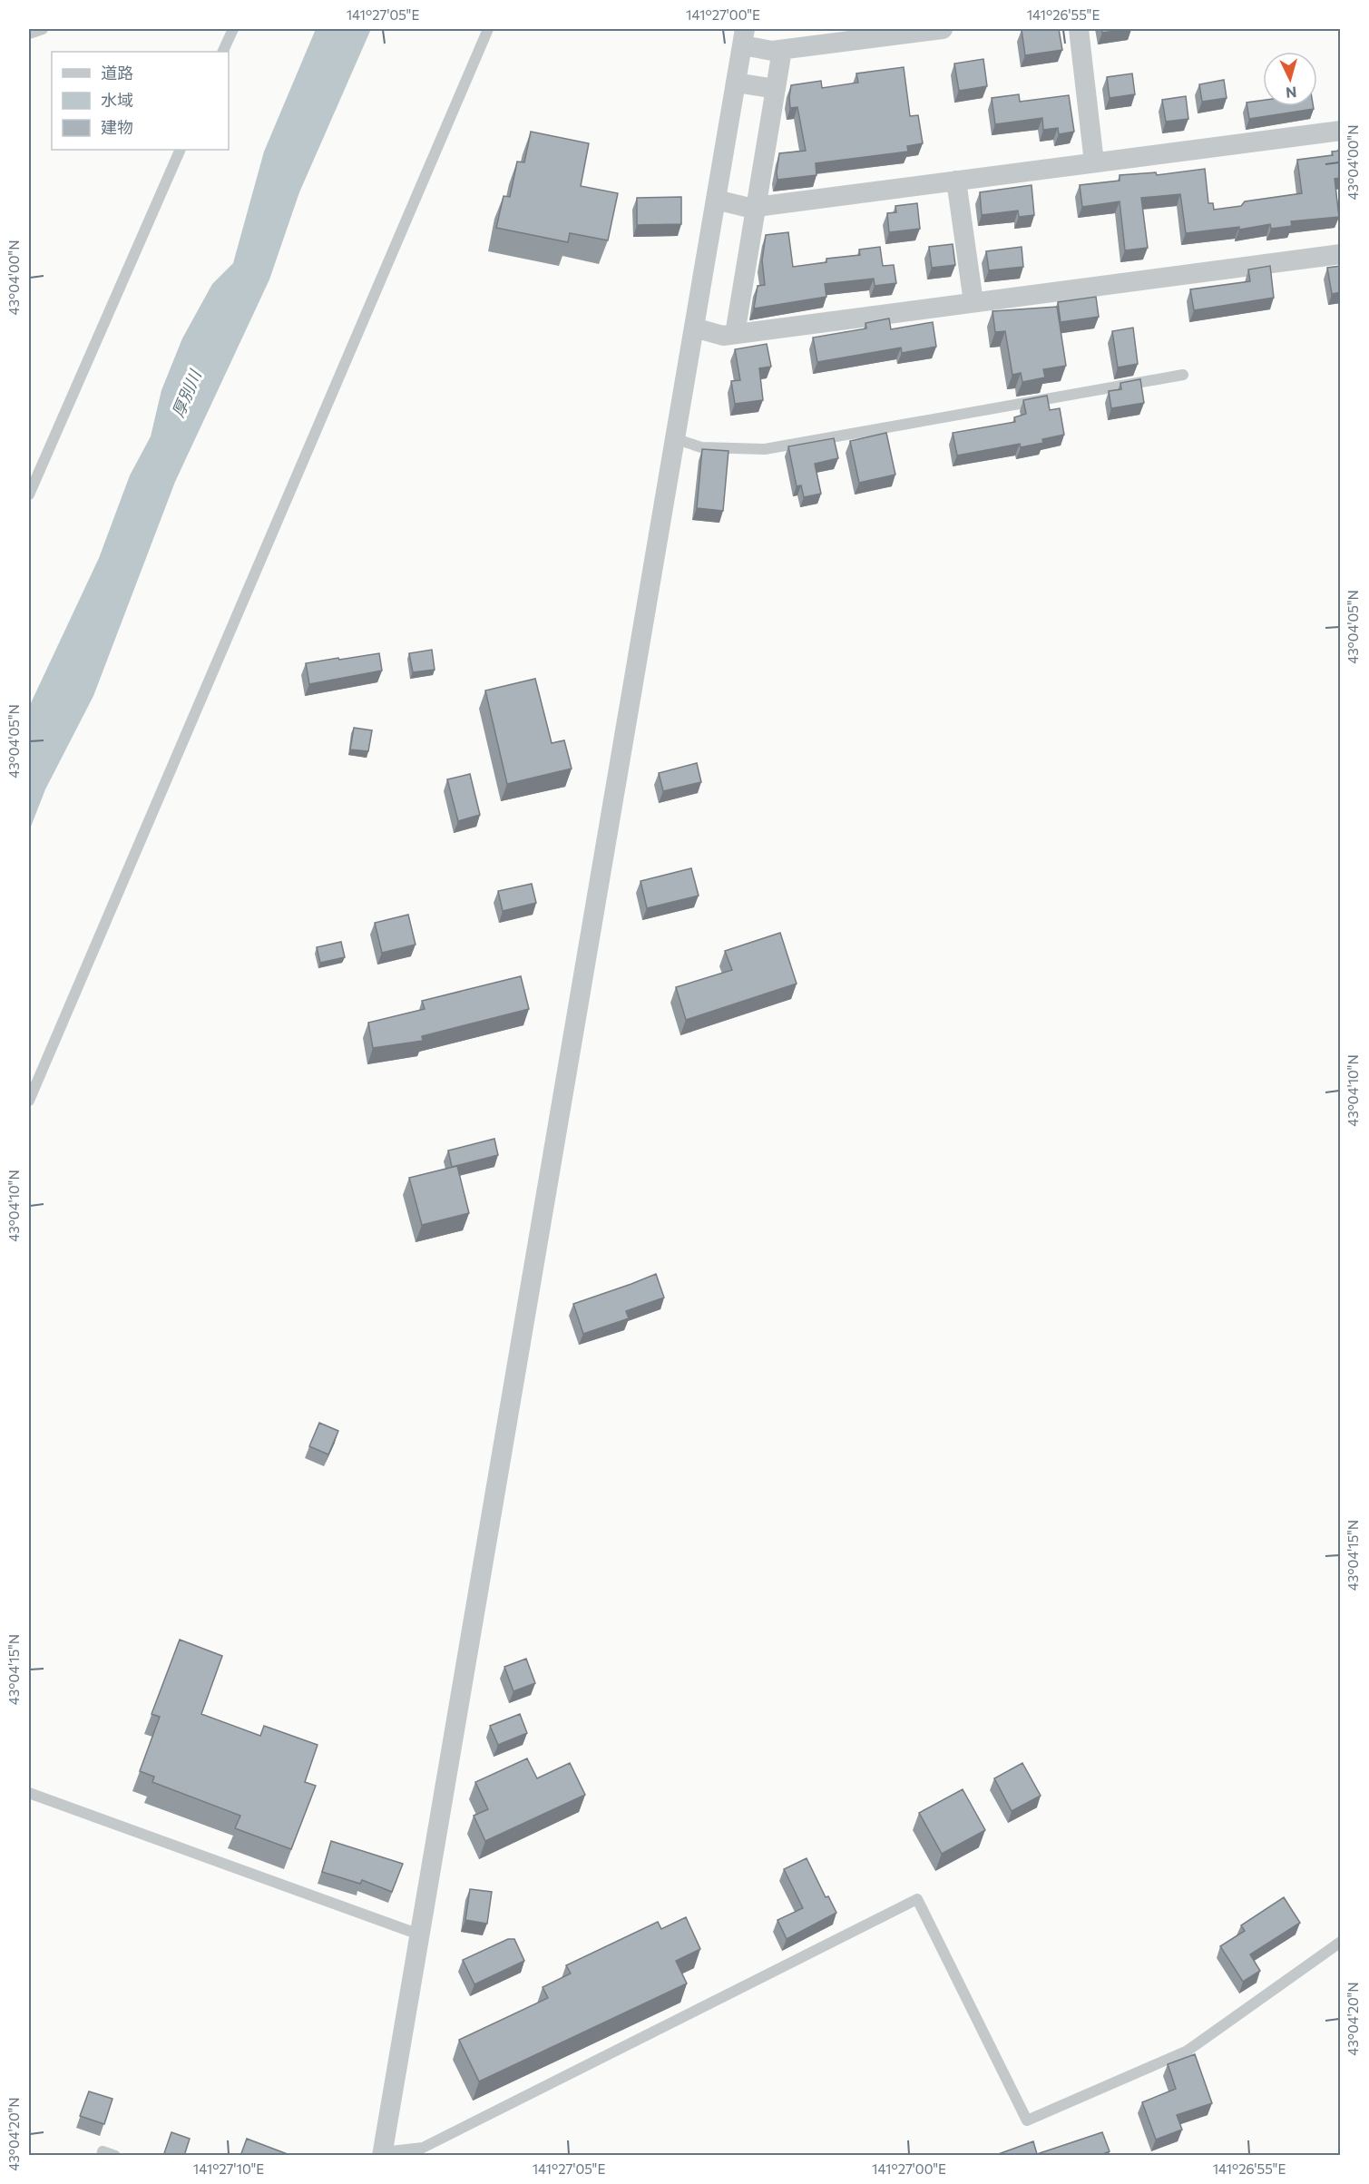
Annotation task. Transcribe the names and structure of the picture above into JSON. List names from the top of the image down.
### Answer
{
  "water": ["厚別川"],
  "legend": ["道路", "水域", "建物"],
  "north": "bottom",
  "coordinates": [
    "141°27'05\"E",
    "141°27'00\"E",
    "141°26'55\"E",
    "43°04'00\"N",
    "43°04'05\"N",
    "43°04'10\"N",
    "43°04'15\"N",
    "43°04'20\"N",
    "141°27'10\"E"
  ]
}
